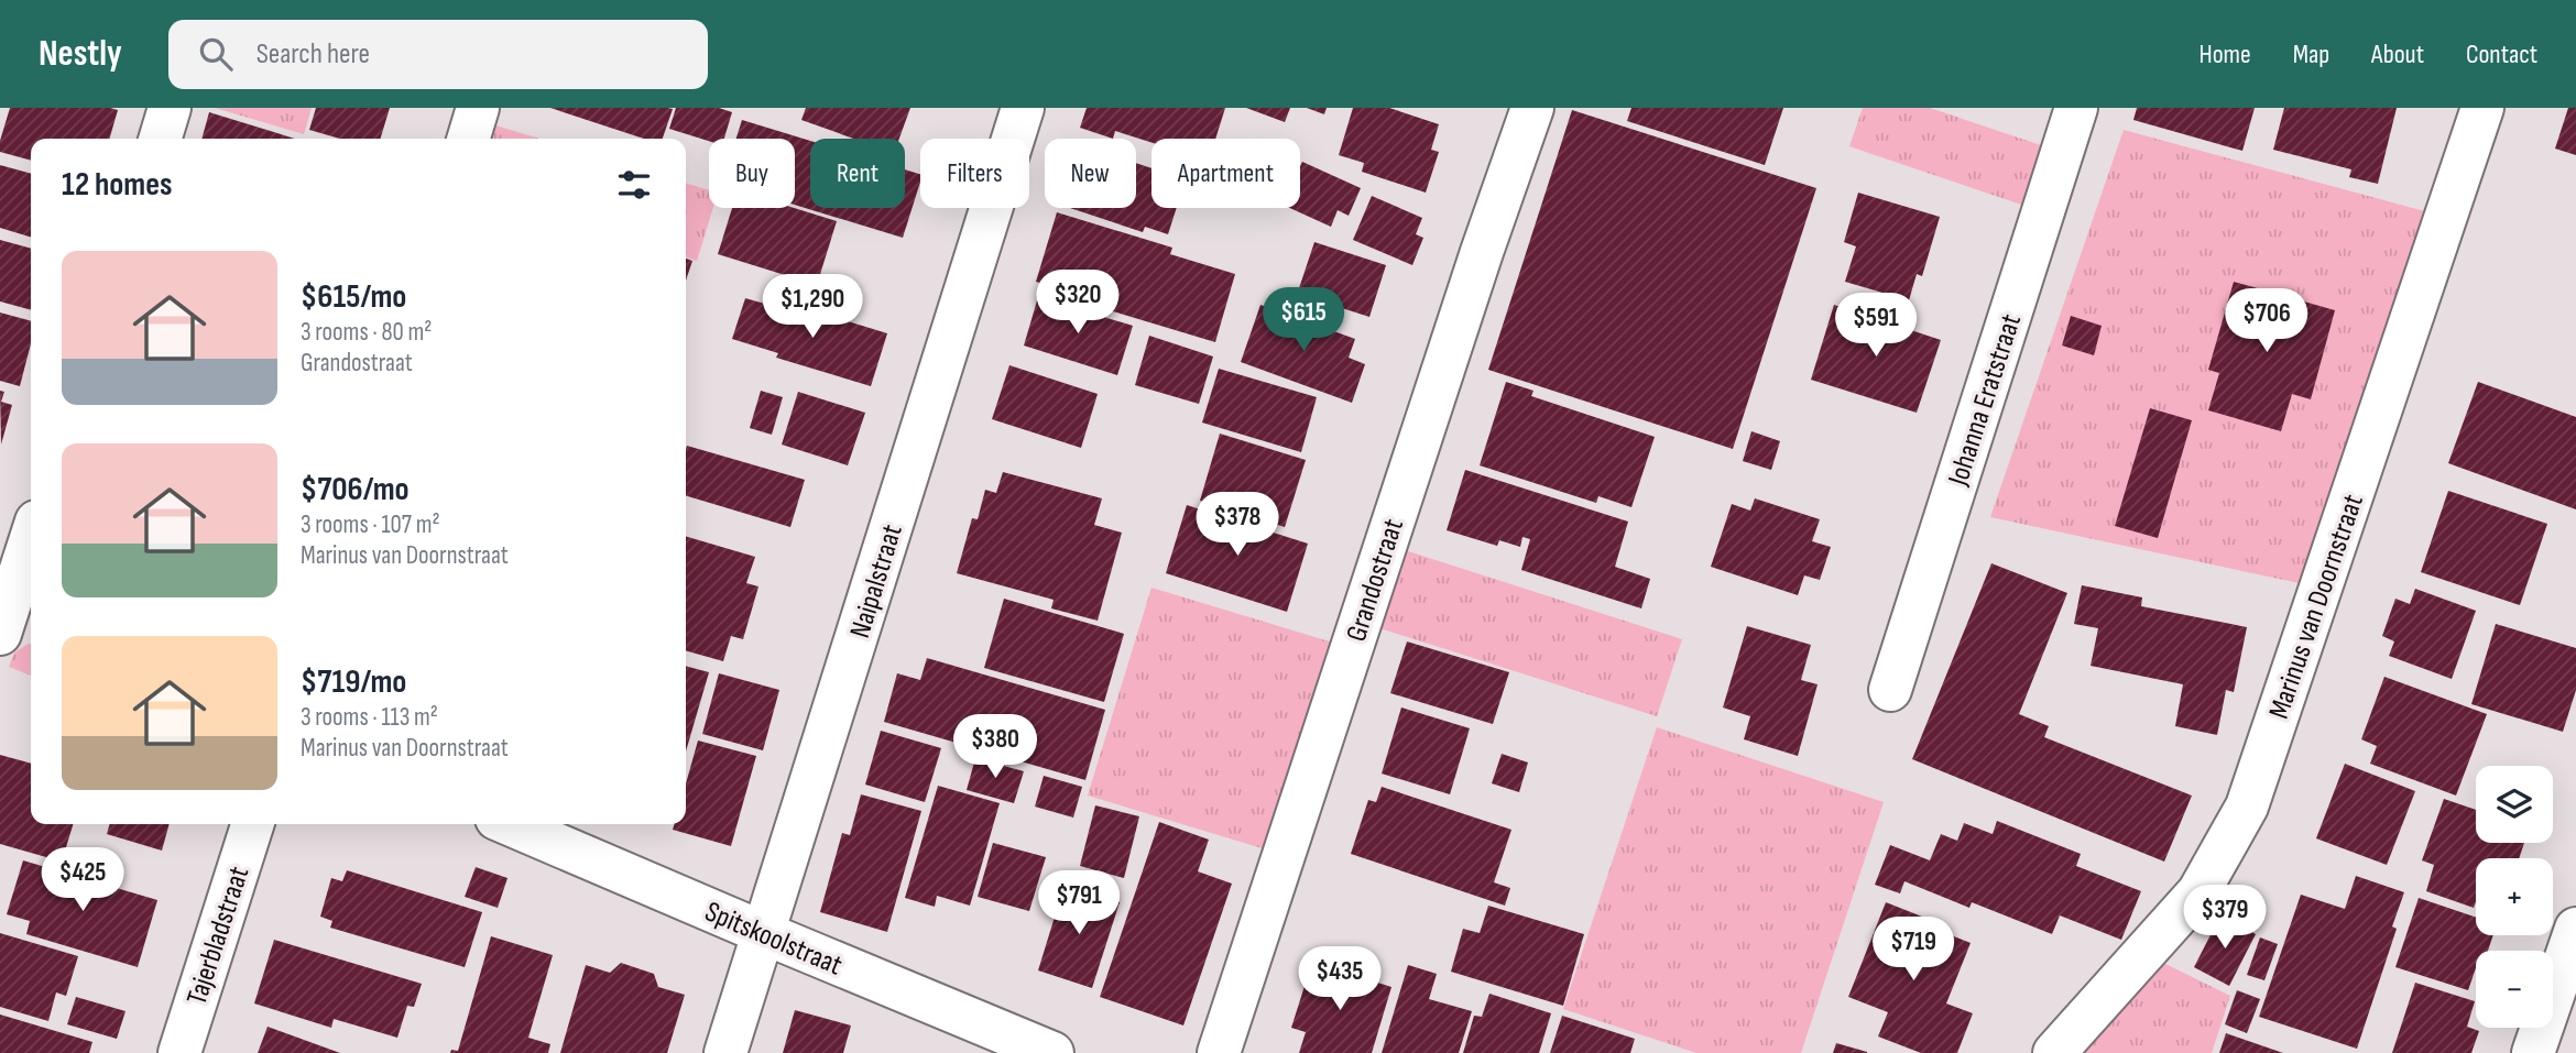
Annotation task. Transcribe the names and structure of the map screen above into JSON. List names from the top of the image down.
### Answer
{
  "streets": {
    "street": [
      "Johanna Eratstraat",
      "Grandostraat",
      "Naipalstraat",
      "Marinus van Doornstraat",
      "Tajerbladstraat",
      "Spitskoolstraat"
    ]
  },
  "crossings": [
    ["Naipalstraat", "Spitskoolstraat"]
  ],
  "page": {
    "header": "Nestly",
    "search": "Search here",
    "nav": [
      "Home",
      "Map",
      "About",
      "Contact"
    ],
    "chip": [
      "Buy",
      "Rent",
      "Filters",
      "New",
      "Apartment"
    ],
    "heading": "12 homes",
    "list": [
      {
        "name": "$615/mo",
        "note": "3 rooms · 80 m² · Grandostraat"
      },
      {
        "name": "$706/mo",
        "note": "3 rooms · 107 m² · Marinus van Doornstraat"
      },
      {
        "name": "$719/mo",
        "note": "3 rooms · 113 m² · Marinus van Doornstraat"
      }
    ],
    "price": [
      "$320",
      "$1,290",
      "$615",
      "$706",
      "$591",
      "$378",
      "$380",
      "$425",
      "$791",
      "$379",
      "$719",
      "$435"
    ],
    "map_buttons": ["+", "−"]
  }
}
